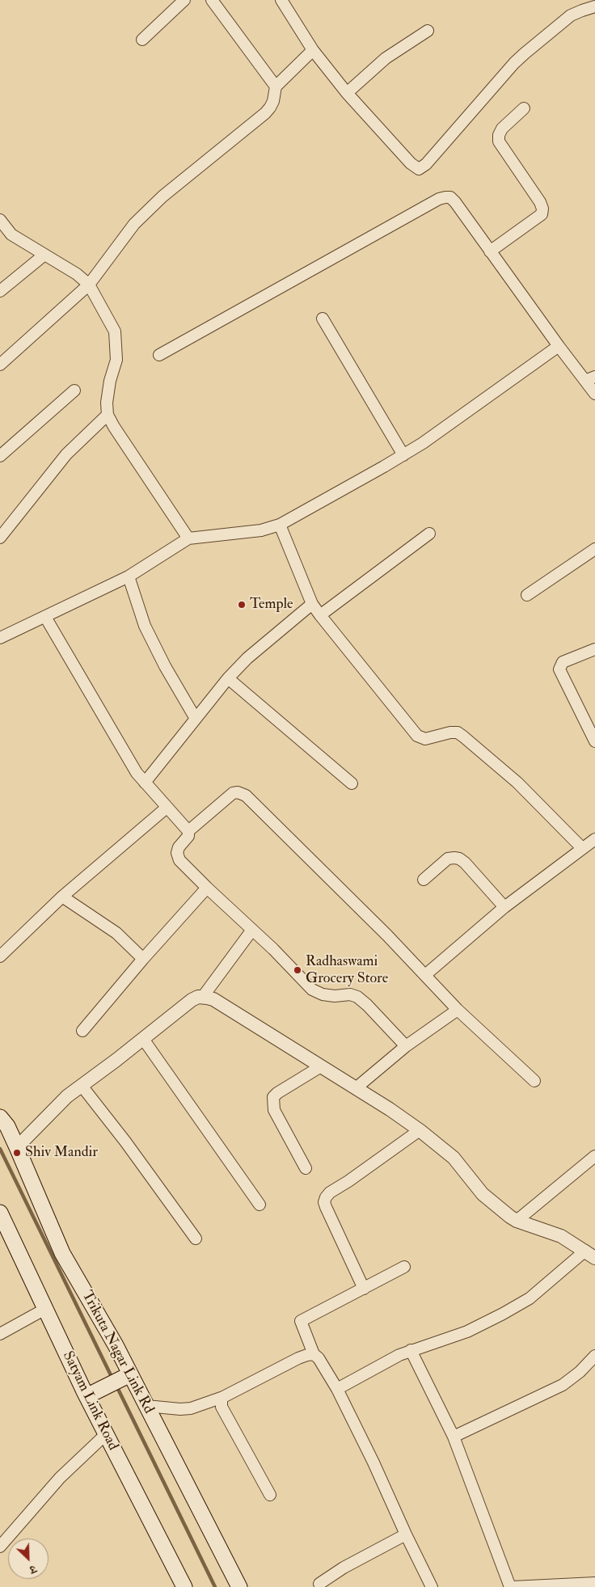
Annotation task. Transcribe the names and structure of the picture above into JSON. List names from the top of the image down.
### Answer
{
  "streets": {
    "main road": ["Trikuta Nagar Link Rd", "Satyam Link Road"]
  },
  "places": ["Temple", "Radhaswami Grocery Store", "Shiv Mandir"],
  "north": "bottom right"
}
